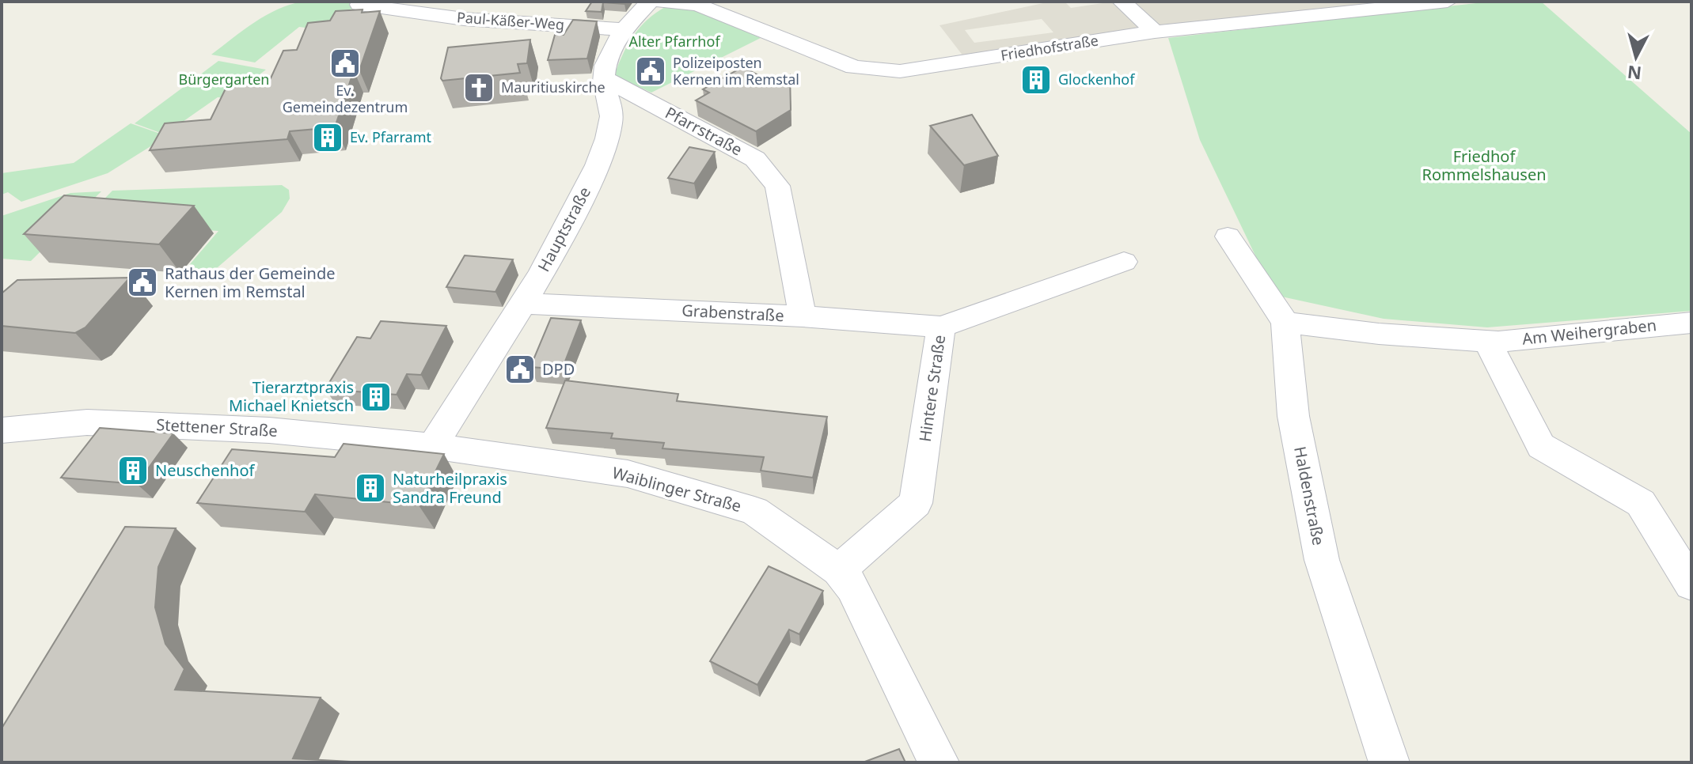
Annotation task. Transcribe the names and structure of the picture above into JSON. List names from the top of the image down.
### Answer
{
  "streets": {
    "street": [
      "Paul-Käßer-Weg",
      "Friedhofstraße",
      "Pfarrstraße",
      "Hauptstraße",
      "Grabenstraße",
      "Am Weihergraben",
      "Hintere Straße",
      "Stettener Straße",
      "Waiblinger Straße",
      "Haldenstraße"
    ]
  },
  "crossings": [
    ["Paul-Käßer-Weg", "Hauptstraße"],
    ["Pfarrstraße", "Hauptstraße"],
    ["Pfarrstraße", "Grabenstraße"],
    ["Hauptstraße", "Grabenstraße"],
    ["Hauptstraße", "Stettener Straße"],
    ["Hauptstraße", "Waiblinger Straße"],
    ["Grabenstraße", "Hintere Straße"],
    ["Am Weihergraben", "Haldenstraße"],
    ["Hintere Straße", "Waiblinger Straße"],
    ["Stettener Straße", "Waiblinger Straße"]
  ],
  "parks": ["Alter Pfarrhof", "Bürgergarten", "Friedhof Rommelshausen"],
  "places": {
    "public building": [
      "Ev. Gemeindezentrum",
      "Polizeiposten Kernen im Remstal",
      "Rathaus der Gemeinde Kernen im Remstal",
      "DPD"
    ],
    "building": [
      "Glockenhof",
      "Ev. Pfarramt",
      "Tierarztpraxis Michael Knietsch",
      "Neuschenhof",
      "Naturheilpraxis Sandra Freund"
    ],
    "church": ["Mauritiuskirche"]
  },
  "north": "bottom"
}
